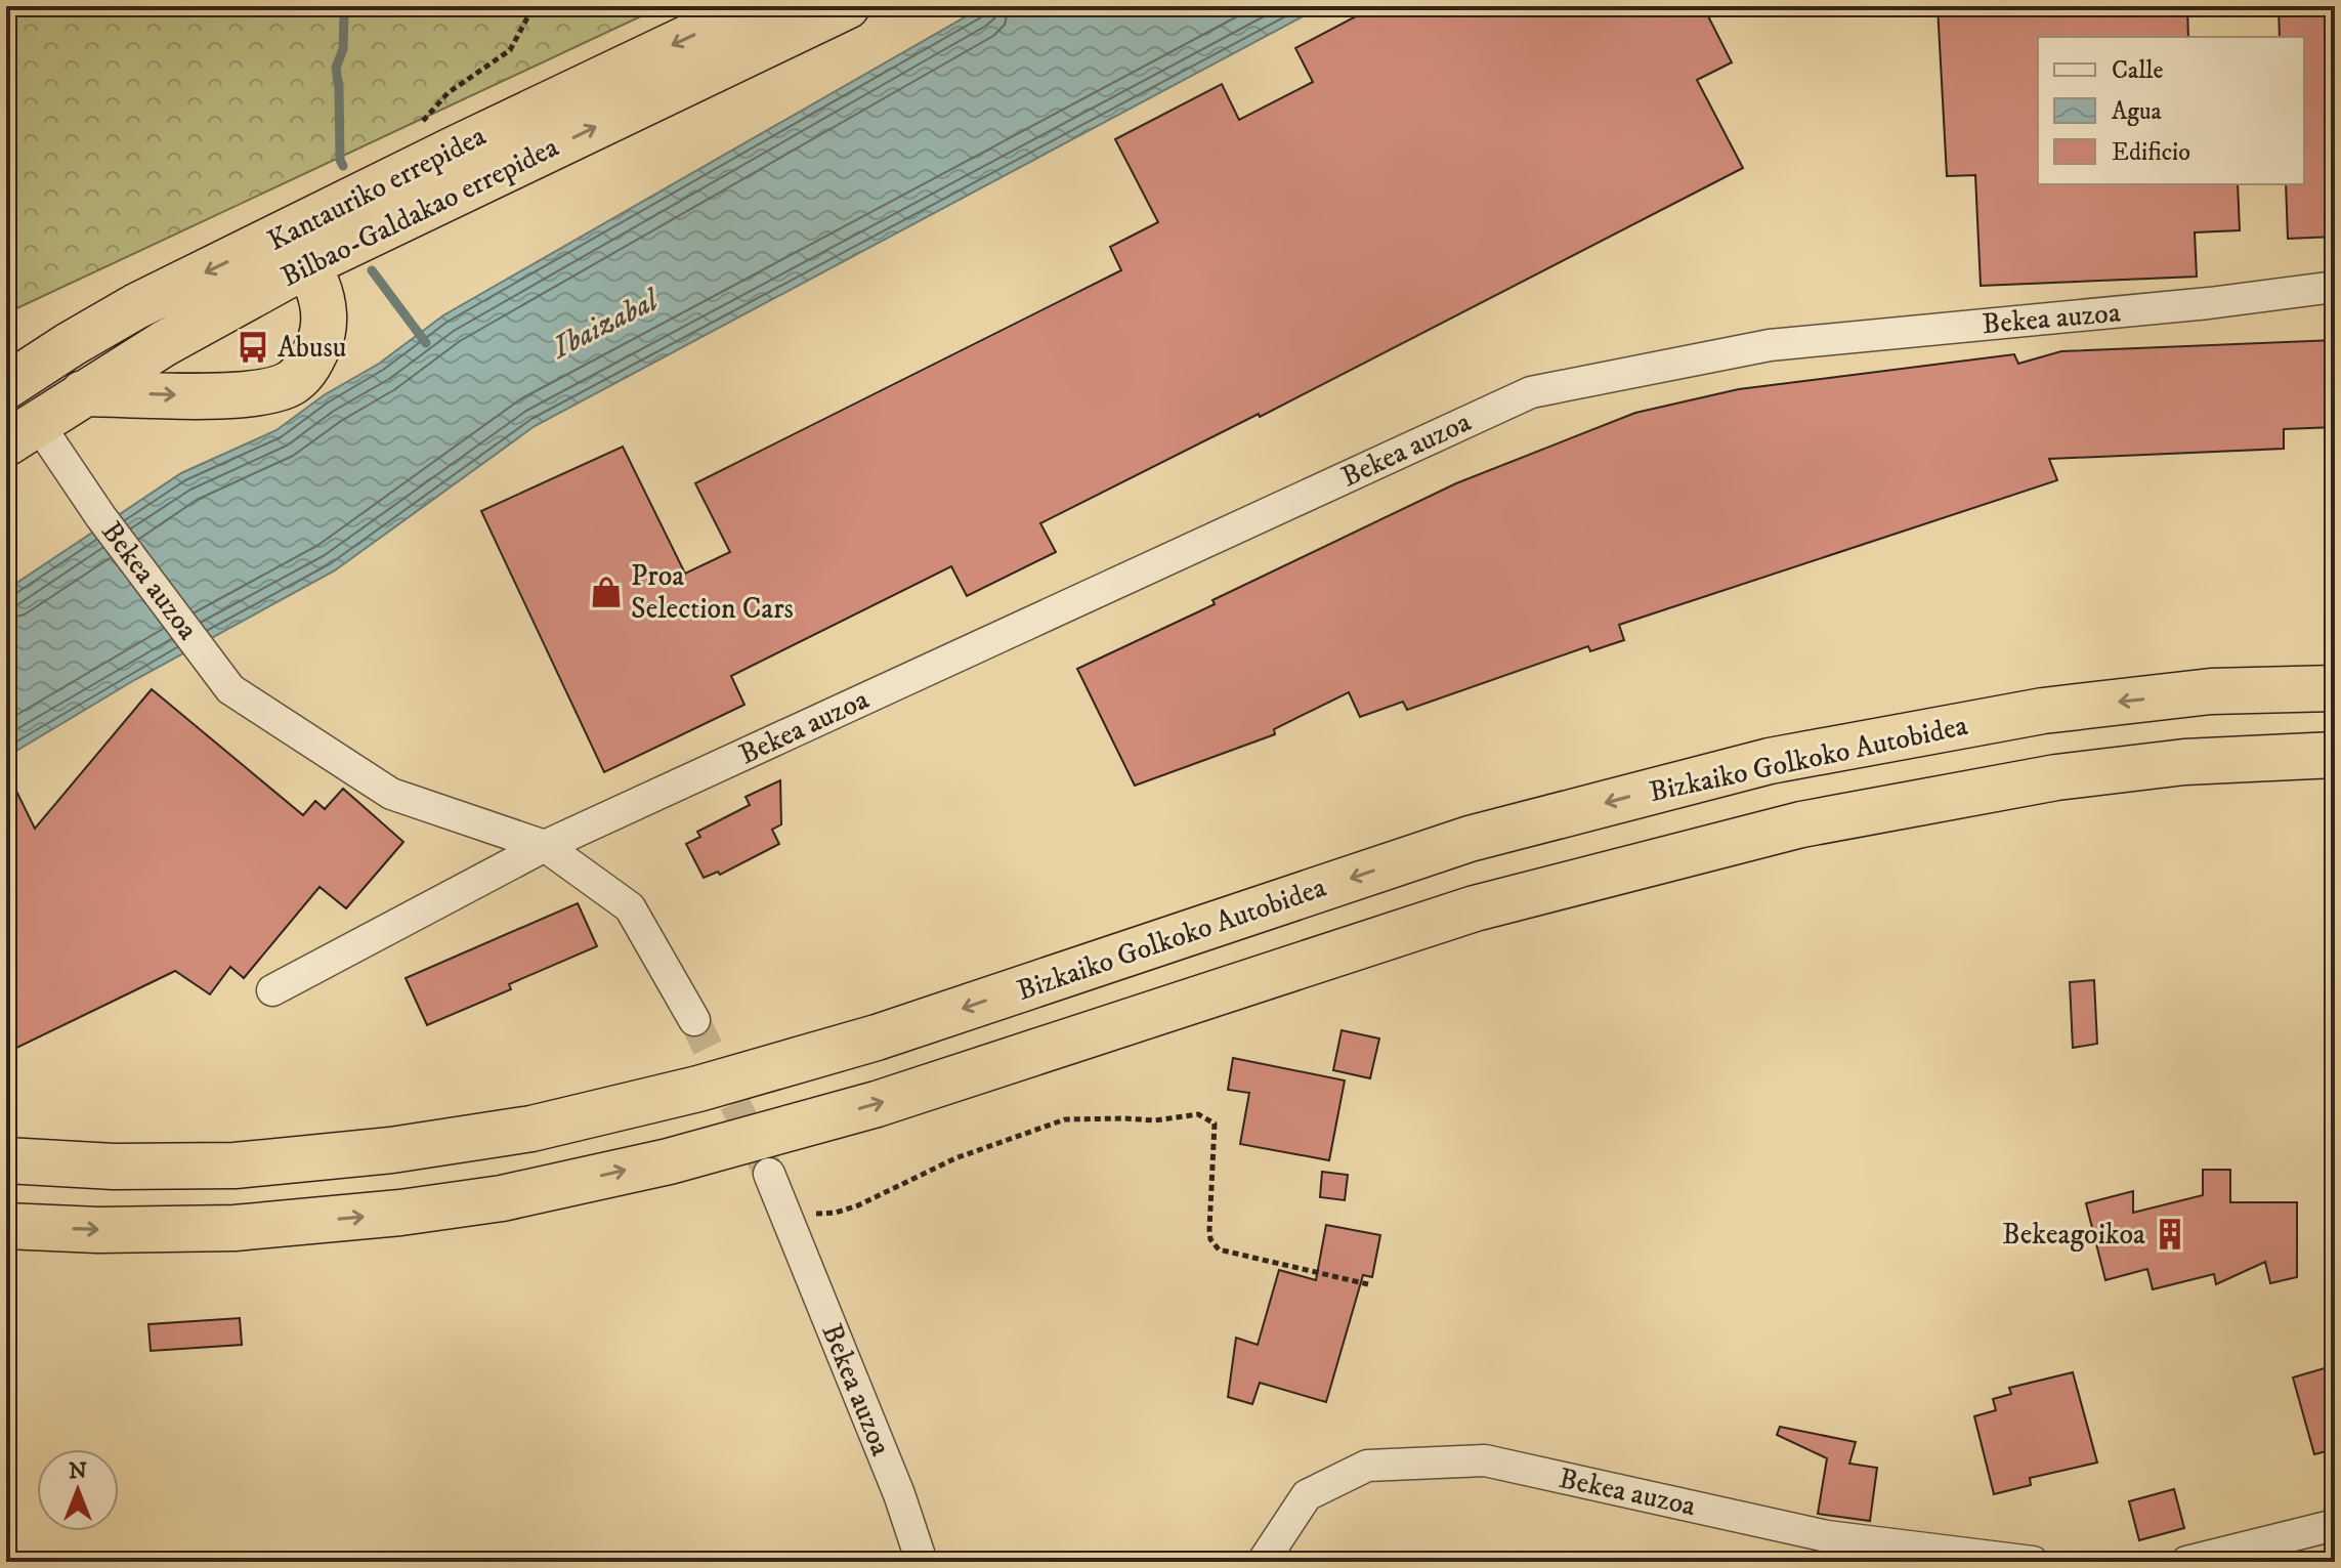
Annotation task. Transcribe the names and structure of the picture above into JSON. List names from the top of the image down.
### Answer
{
  "streets": {
    "highway": ["Kantauriko errepidea", "Bilbao-Galdakao errepidea", "Bizkaiko Golkoko Autobidea"],
    "street": ["Bekea auzoa"]
  },
  "crossings": [
    ["Kantauriko errepidea", "Bilbao-Galdakao errepidea"],
    ["Bilbao-Galdakao errepidea", "Bekea auzoa"]
  ],
  "one_way": ["Kantauriko errepidea", "Bilbao-Galdakao errepidea"],
  "water": ["Ibaizabal"],
  "places": {
    "bus stop": ["Abusu"],
    "shop": ["Proa Selection Cars"],
    "building": ["Bekeagoikoa"]
  },
  "legend": ["Calle", "Agua", "Edificio"],
  "north": "top"
}
